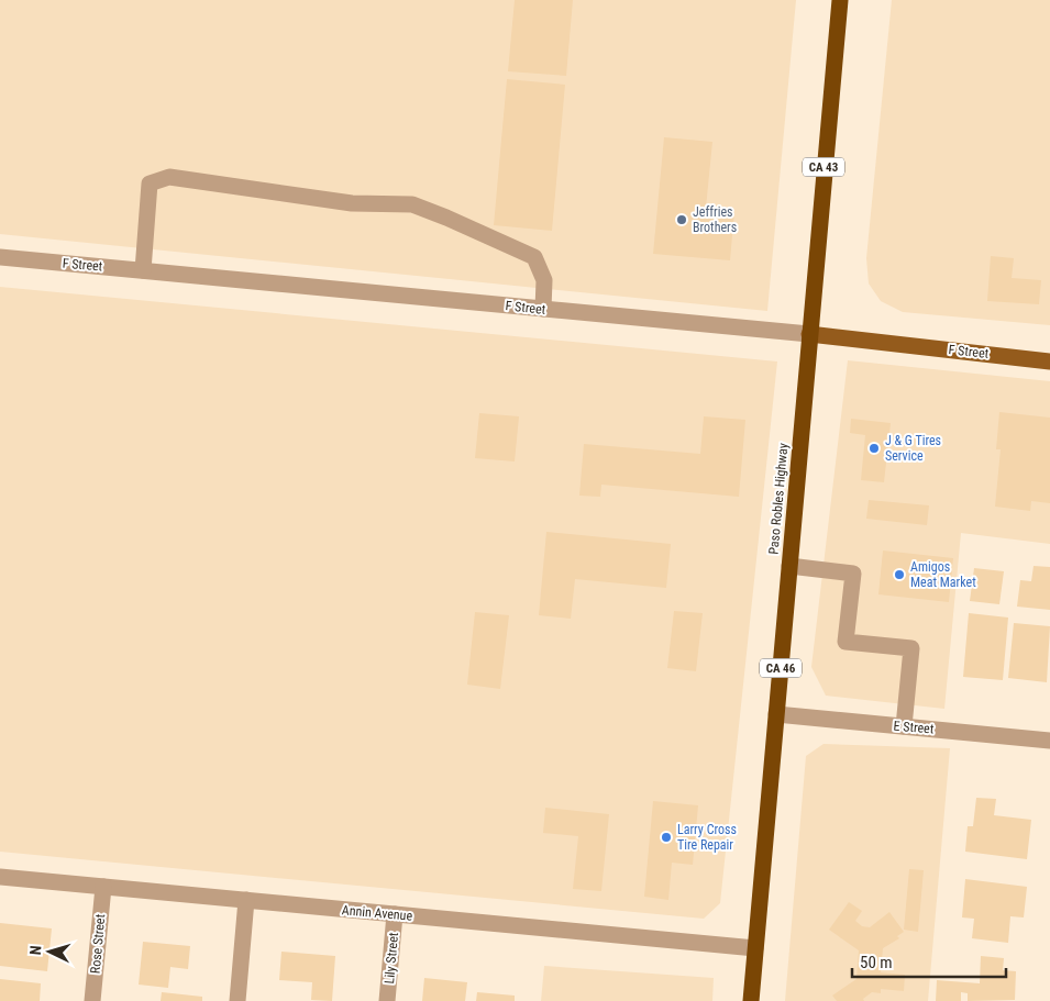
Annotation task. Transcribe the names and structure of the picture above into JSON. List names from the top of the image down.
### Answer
{
  "streets": {
    "highway": ["CA 43", "Paso Robles Highway", "CA 46"],
    "main road": ["F Street"],
    "street": [
      "E Street",
      "Annin Avenue",
      "Rose Street",
      "Lily Street"
    ]
  },
  "crossings": [
    ["F Street", "Paso Robles Highway"],
    ["Paso Robles Highway", "E Street"],
    ["Paso Robles Highway", "Annin Avenue"],
    ["Annin Avenue", "Rose Street"],
    ["Annin Avenue", "Lily Street"]
  ],
  "places": [
    "Jeffries Brothers",
    "J & G Tires Service",
    "Amigos Meat Market",
    "Larry Cross Tire Repair"
  ],
  "scale_bar": "50 m",
  "north": "left"
}
